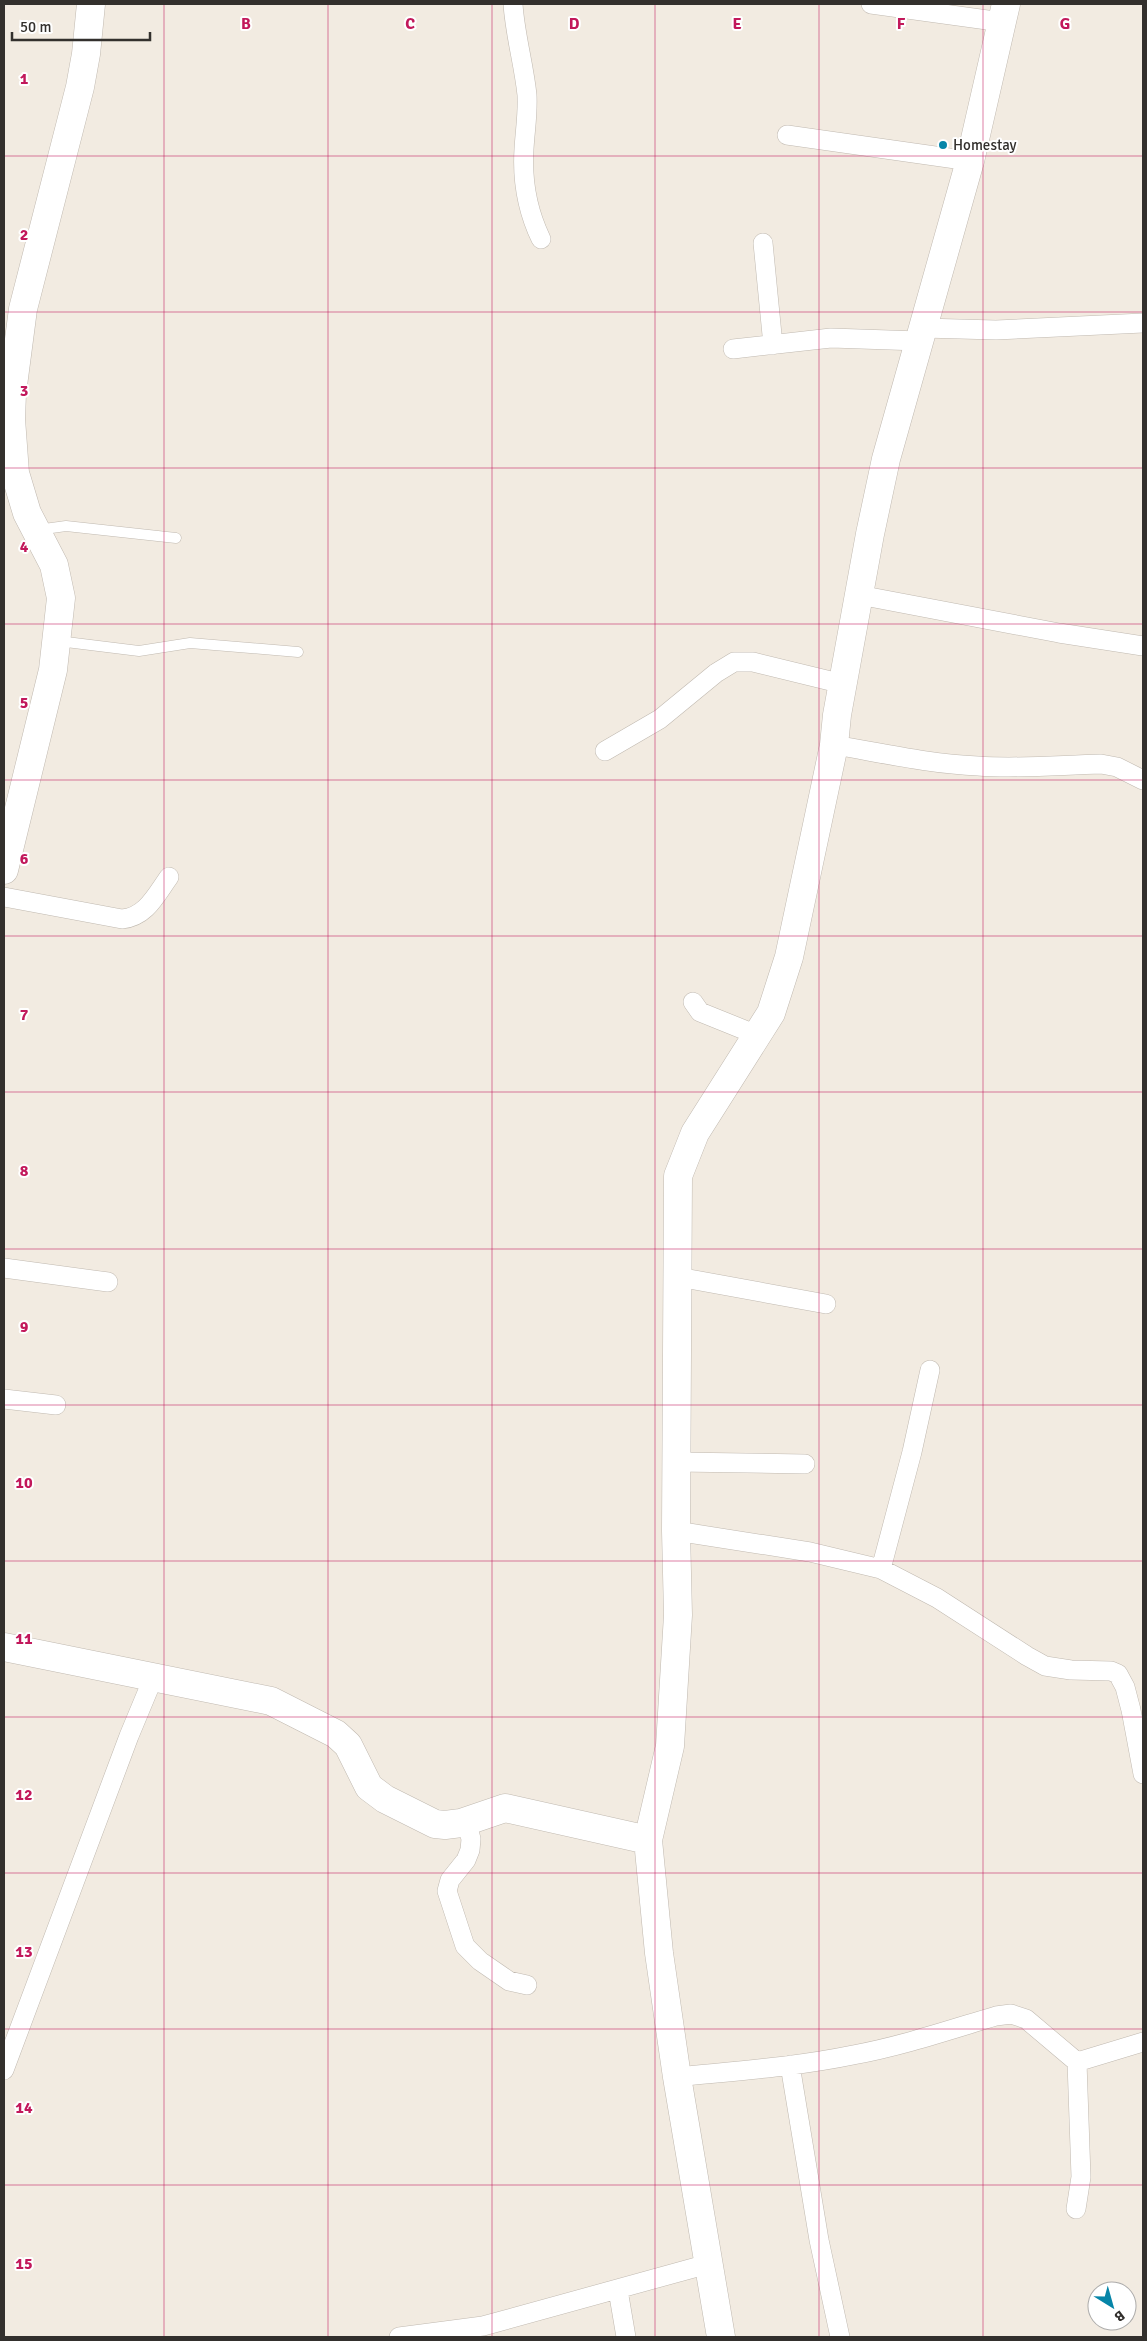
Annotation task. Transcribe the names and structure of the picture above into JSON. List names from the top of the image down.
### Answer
{
  "places": ["Homestay"],
  "scale_bar": "50 m",
  "north": "bottom right",
  "grid": {
    "columns": [
      "B",
      "C",
      "D",
      "E",
      "F",
      "G"
    ],
    "rows": [
      "1",
      "2",
      "3",
      "4",
      "5",
      "6",
      "7",
      "8",
      "9",
      "10",
      "11",
      "12",
      "13",
      "14",
      "15"
    ]
  }
}
